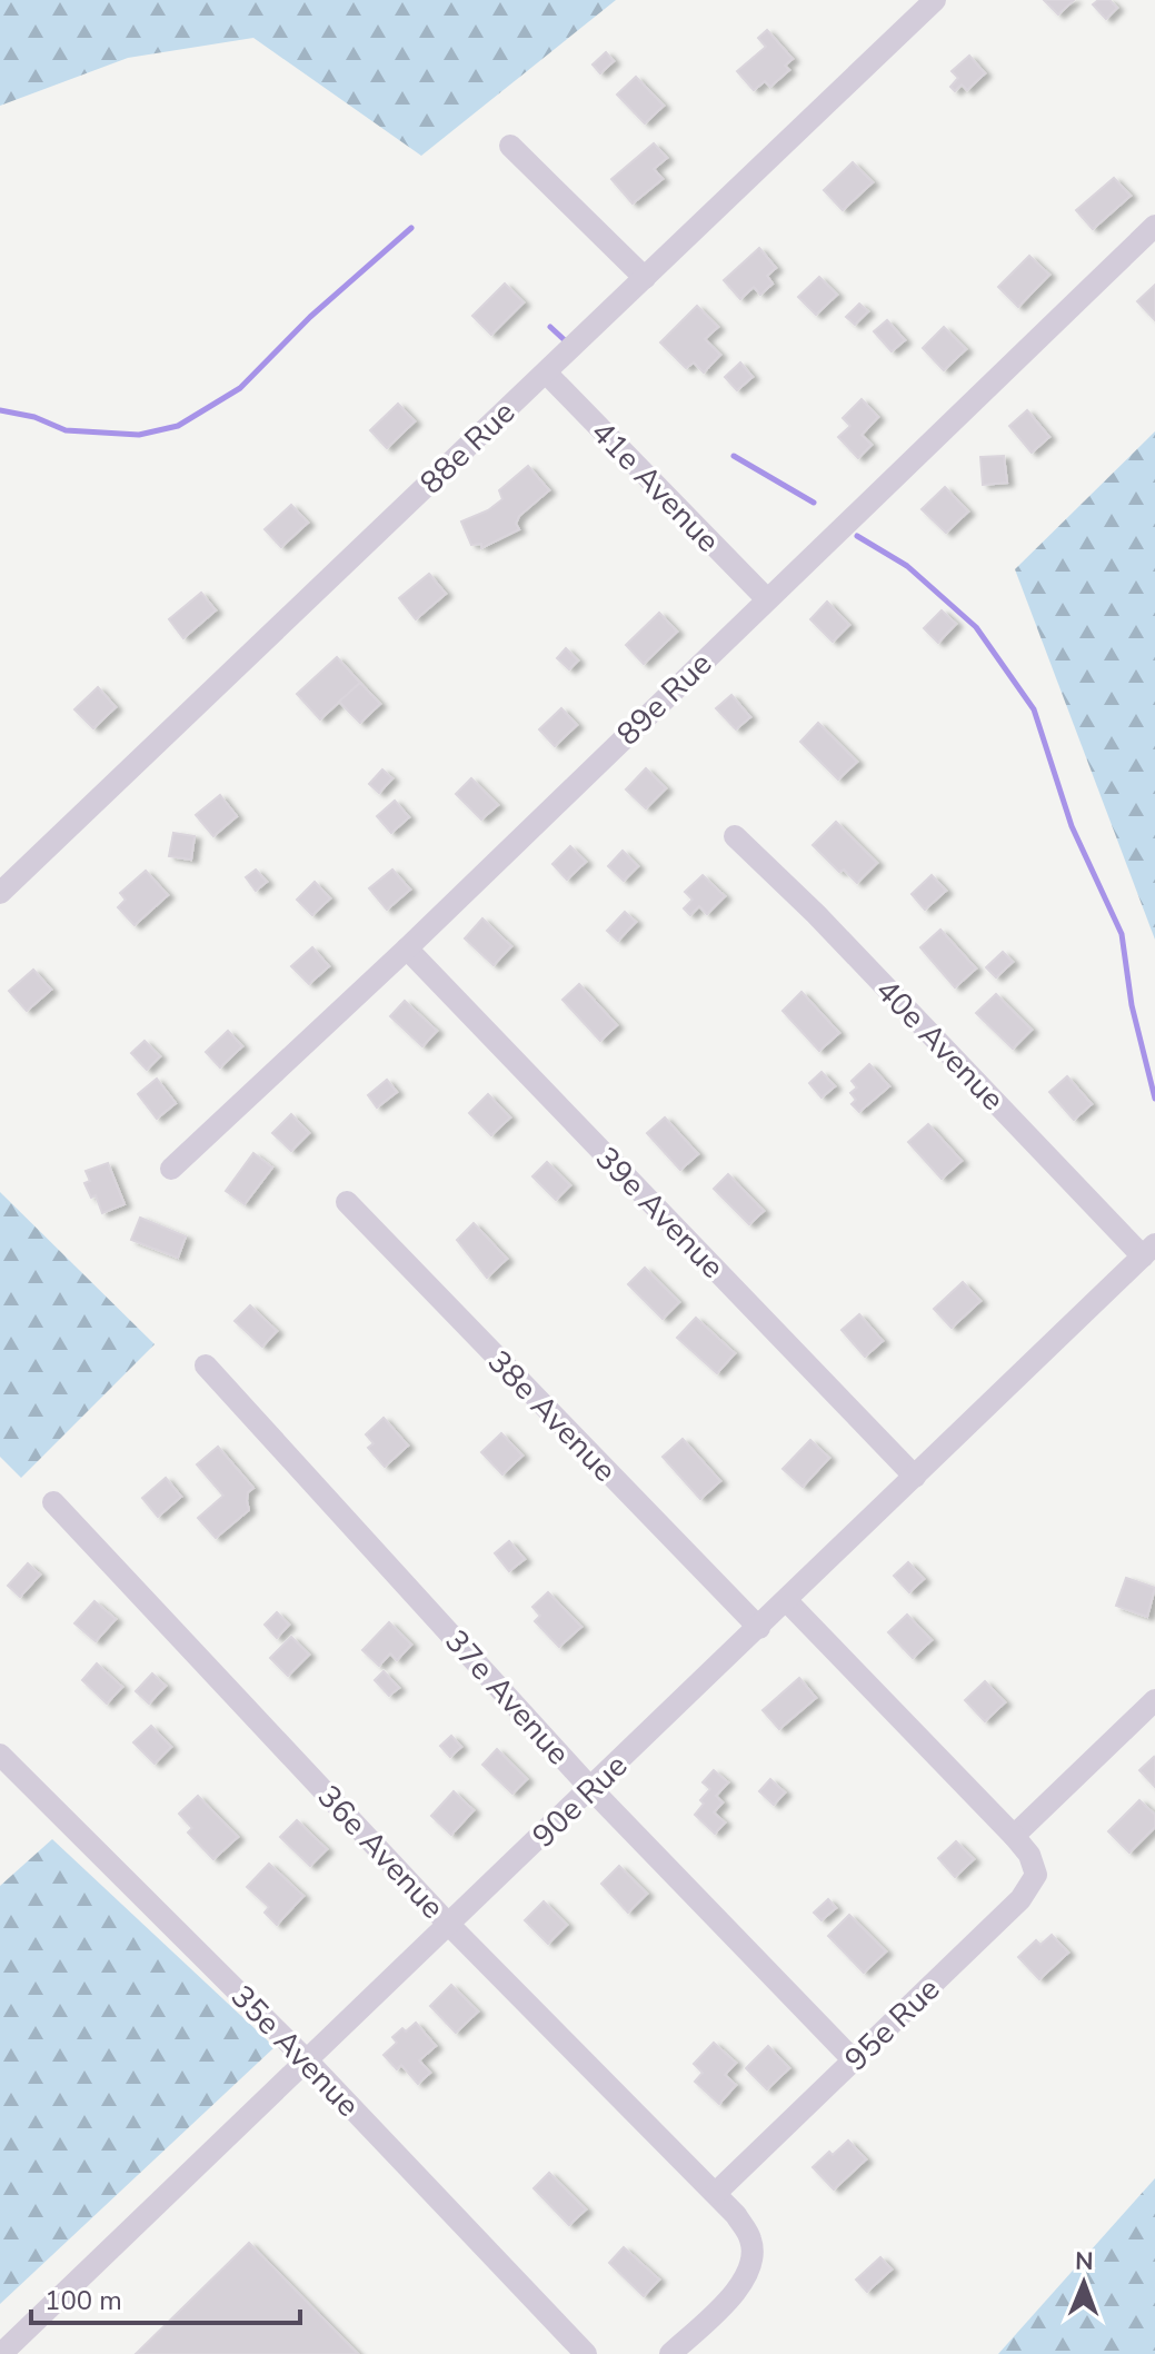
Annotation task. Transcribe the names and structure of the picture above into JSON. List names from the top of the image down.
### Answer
{
  "streets": {
    "street": [
      "88e Rue",
      "41e Avenue",
      "89e Rue",
      "40e Avenue",
      "39e Avenue",
      "38e Avenue",
      "37e Avenue",
      "90e Rue",
      "36e Avenue",
      "95e Rue",
      "35e Avenue"
    ]
  },
  "crossings": [
    ["88e Rue", "41e Avenue"],
    ["41e Avenue", "89e Rue"],
    ["89e Rue", "39e Avenue"],
    ["40e Avenue", "90e Rue"],
    ["39e Avenue", "90e Rue"],
    ["38e Avenue", "90e Rue"],
    ["37e Avenue", "90e Rue"],
    ["37e Avenue", "95e Rue"],
    ["90e Rue", "36e Avenue"],
    ["90e Rue", "35e Avenue"],
    ["36e Avenue", "95e Rue"]
  ],
  "scale_bar": "100 m",
  "north": "top"
}
